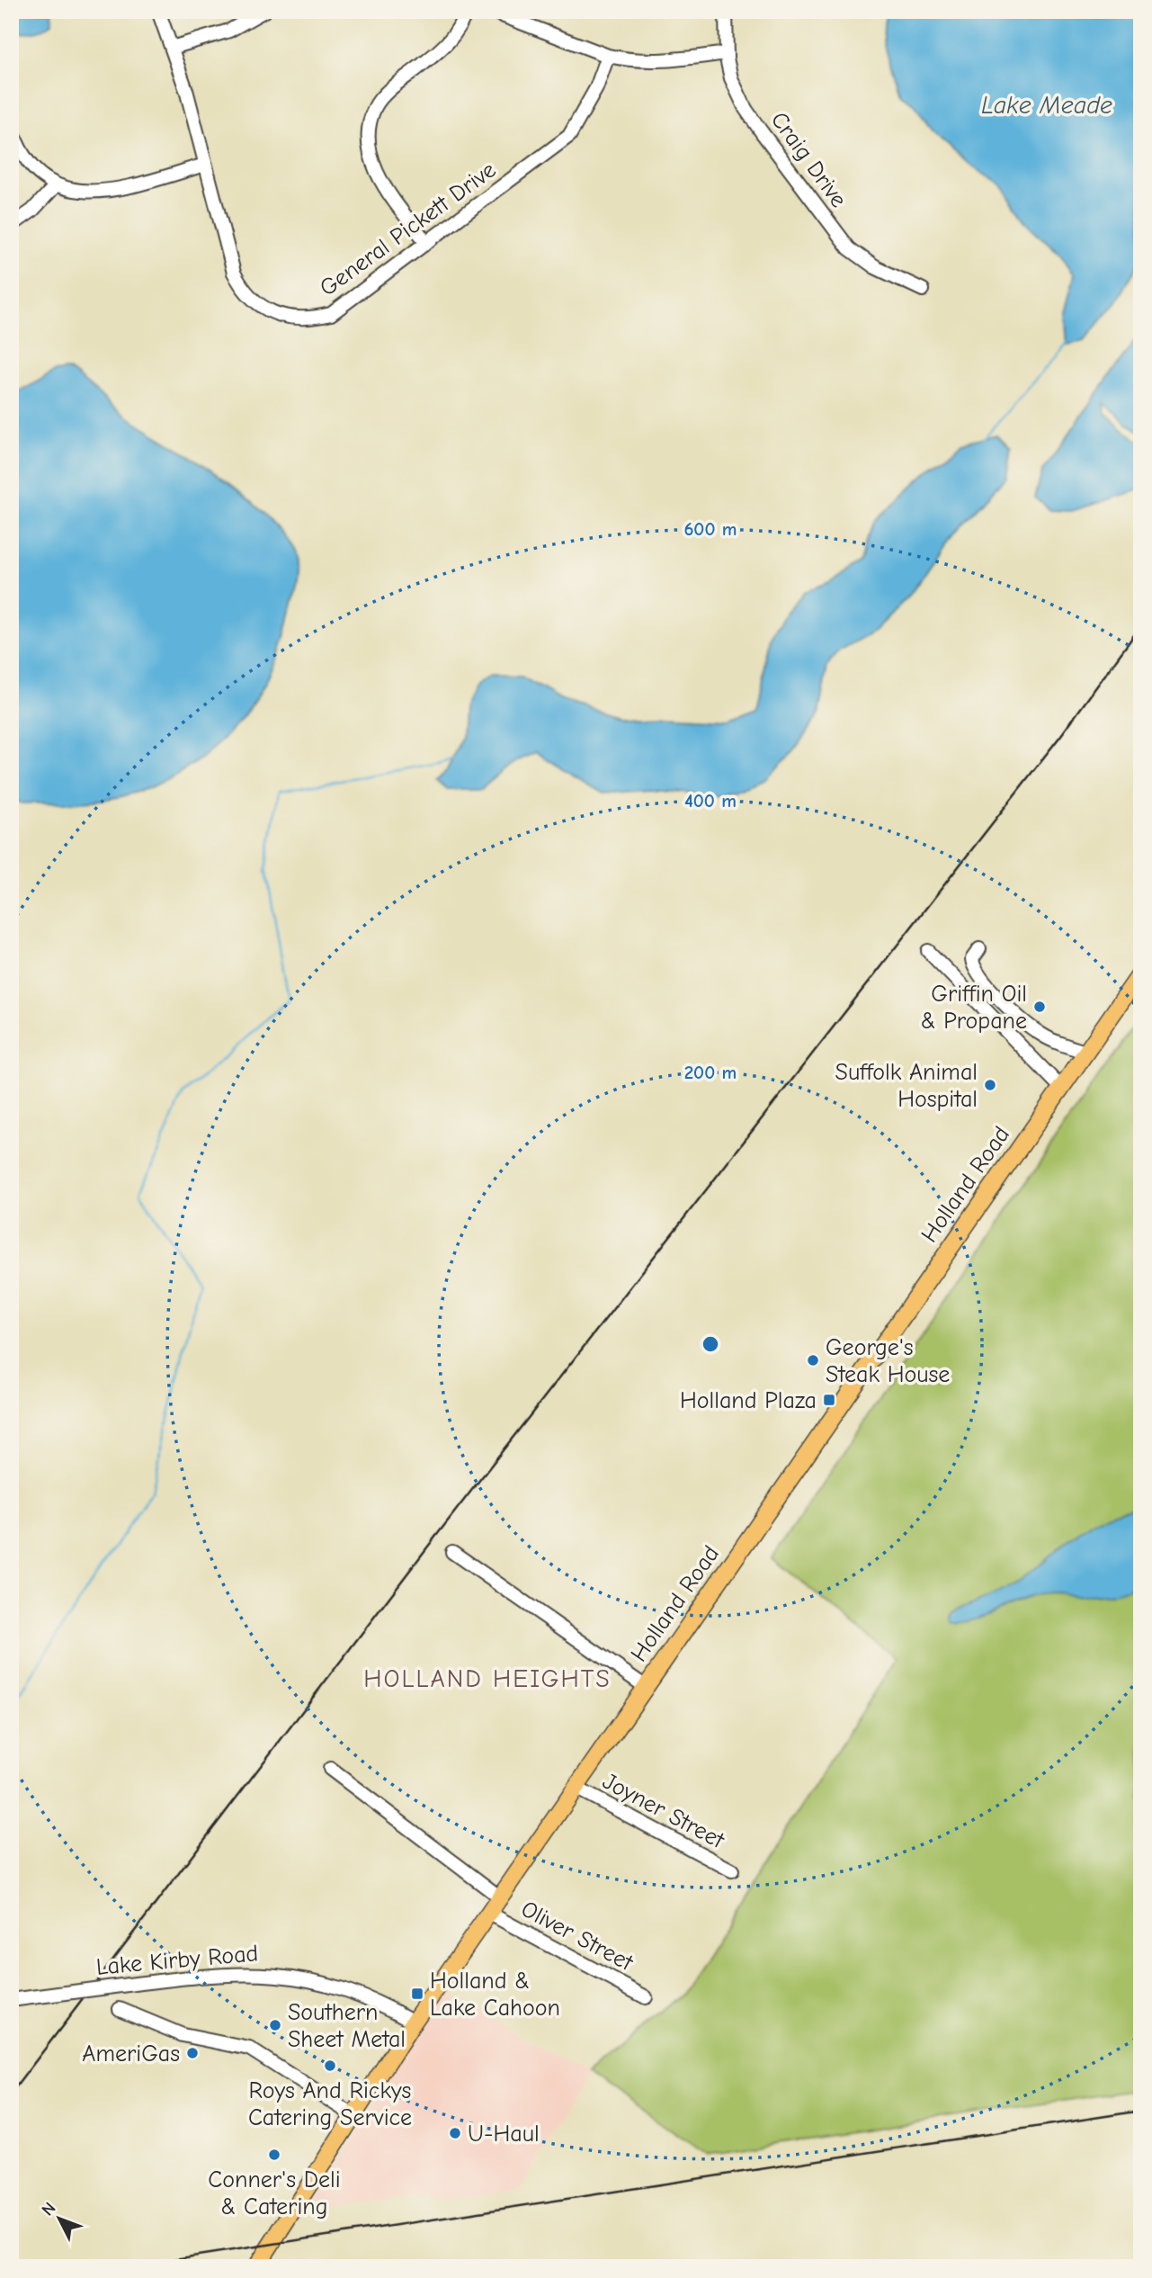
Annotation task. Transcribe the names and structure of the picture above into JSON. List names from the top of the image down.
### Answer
{
  "streets": {
    "main road": ["Holland Road"],
    "street": [
      "Craig Drive",
      "General Pickett Drive",
      "Joyner Street",
      "Oliver Street",
      "Lake Kirby Road"
    ]
  },
  "crossings": [
    ["Holland Road", "Joyner Street"],
    ["Holland Road", "Oliver Street"],
    ["Holland Road", "Lake Kirby Road"]
  ],
  "districts": ["HOLLAND HEIGHTS"],
  "water": ["Lake Meade"],
  "places": {
    "other": [
      "Griffin Oil & Propane",
      "Suffolk Animal Hospital",
      "George's Steak House",
      "Southern Sheet Metal",
      "AmeriGas",
      "Roys And Rickys Catering Service",
      "U-Haul",
      "Conner's Deli & Catering"
    ],
    "transit": ["Holland Plaza", "Holland & Lake Cahoon"]
  },
  "north": "top left",
  "rings": ["600 m", "400 m", "200 m"]
}
